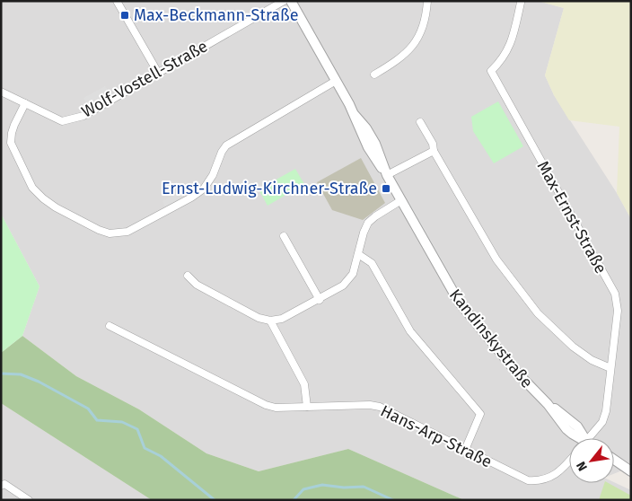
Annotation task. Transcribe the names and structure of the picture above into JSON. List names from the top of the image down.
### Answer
{
  "streets": {
    "street": [
      "Wolf-Vostell-Straße",
      "Max-Ernst-Straße",
      "Kandinskystraße",
      "Hans-Arp-Straße"
    ]
  },
  "places": {
    "transit": ["Max-Beckmann-Straße", "Ernst-Ludwig-Kirchner-Straße"]
  },
  "north": "bottom left"
}
